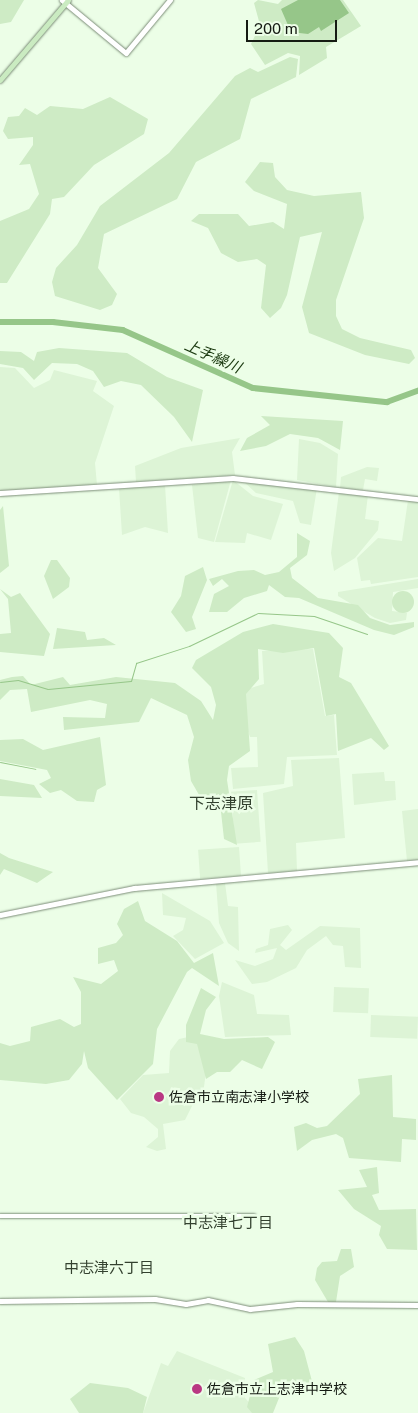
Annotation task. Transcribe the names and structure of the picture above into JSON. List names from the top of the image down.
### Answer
{
  "districts": ["下志津原", "中志津七丁目", "中志津六丁目"],
  "water": ["上手繰川"],
  "places": ["佐倉市立南志津小学校", "佐倉市立上志津中学校"],
  "scale_bar": "200 m"
}
